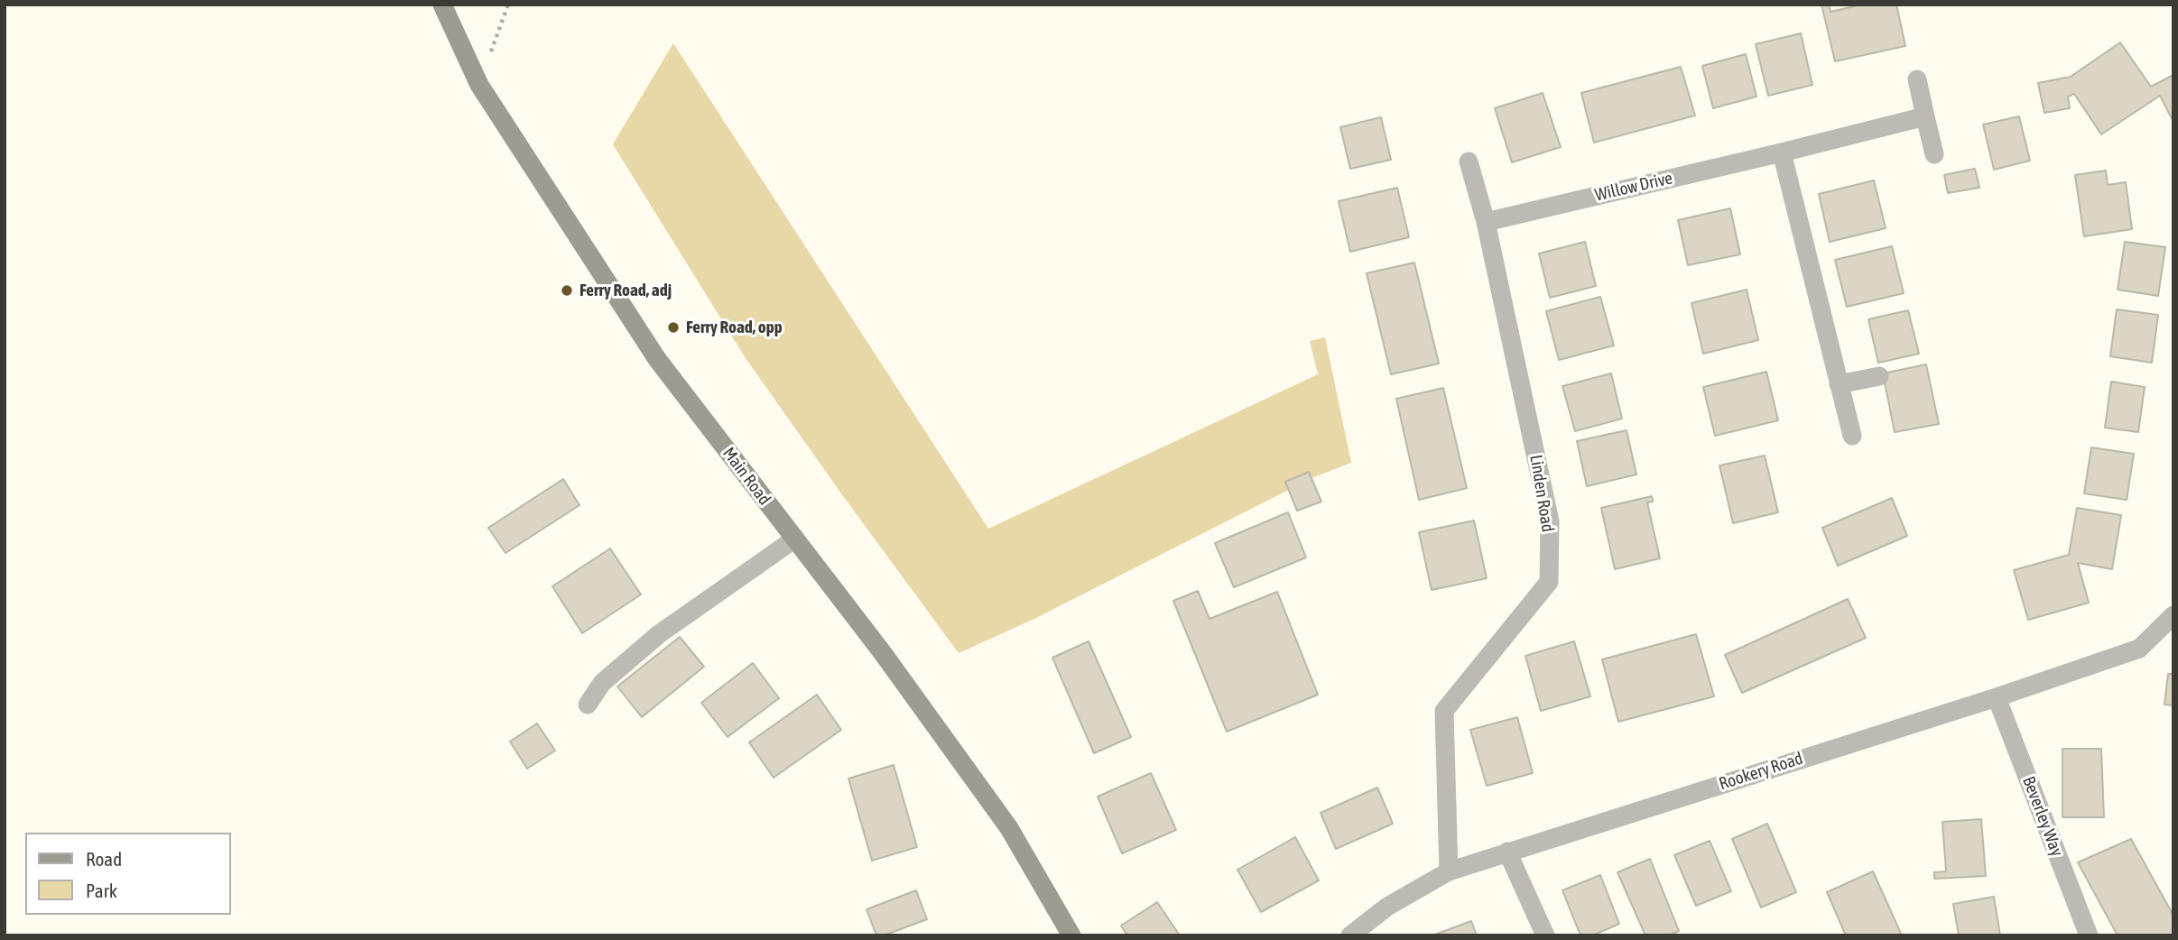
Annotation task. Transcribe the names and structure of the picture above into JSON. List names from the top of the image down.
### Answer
{
  "streets": {
    "street": [
      "Willow Drive",
      "Main Road",
      "Linden Road",
      "Rookery Road",
      "Beverley Way"
    ]
  },
  "crossings": [
    ["Willow Drive", "Linden Road"],
    ["Linden Road", "Rookery Road"],
    ["Rookery Road", "Beverley Way"]
  ],
  "places": ["Ferry Road, adj", "Ferry Road, opp"],
  "legend": ["Road", "Park"]
}
